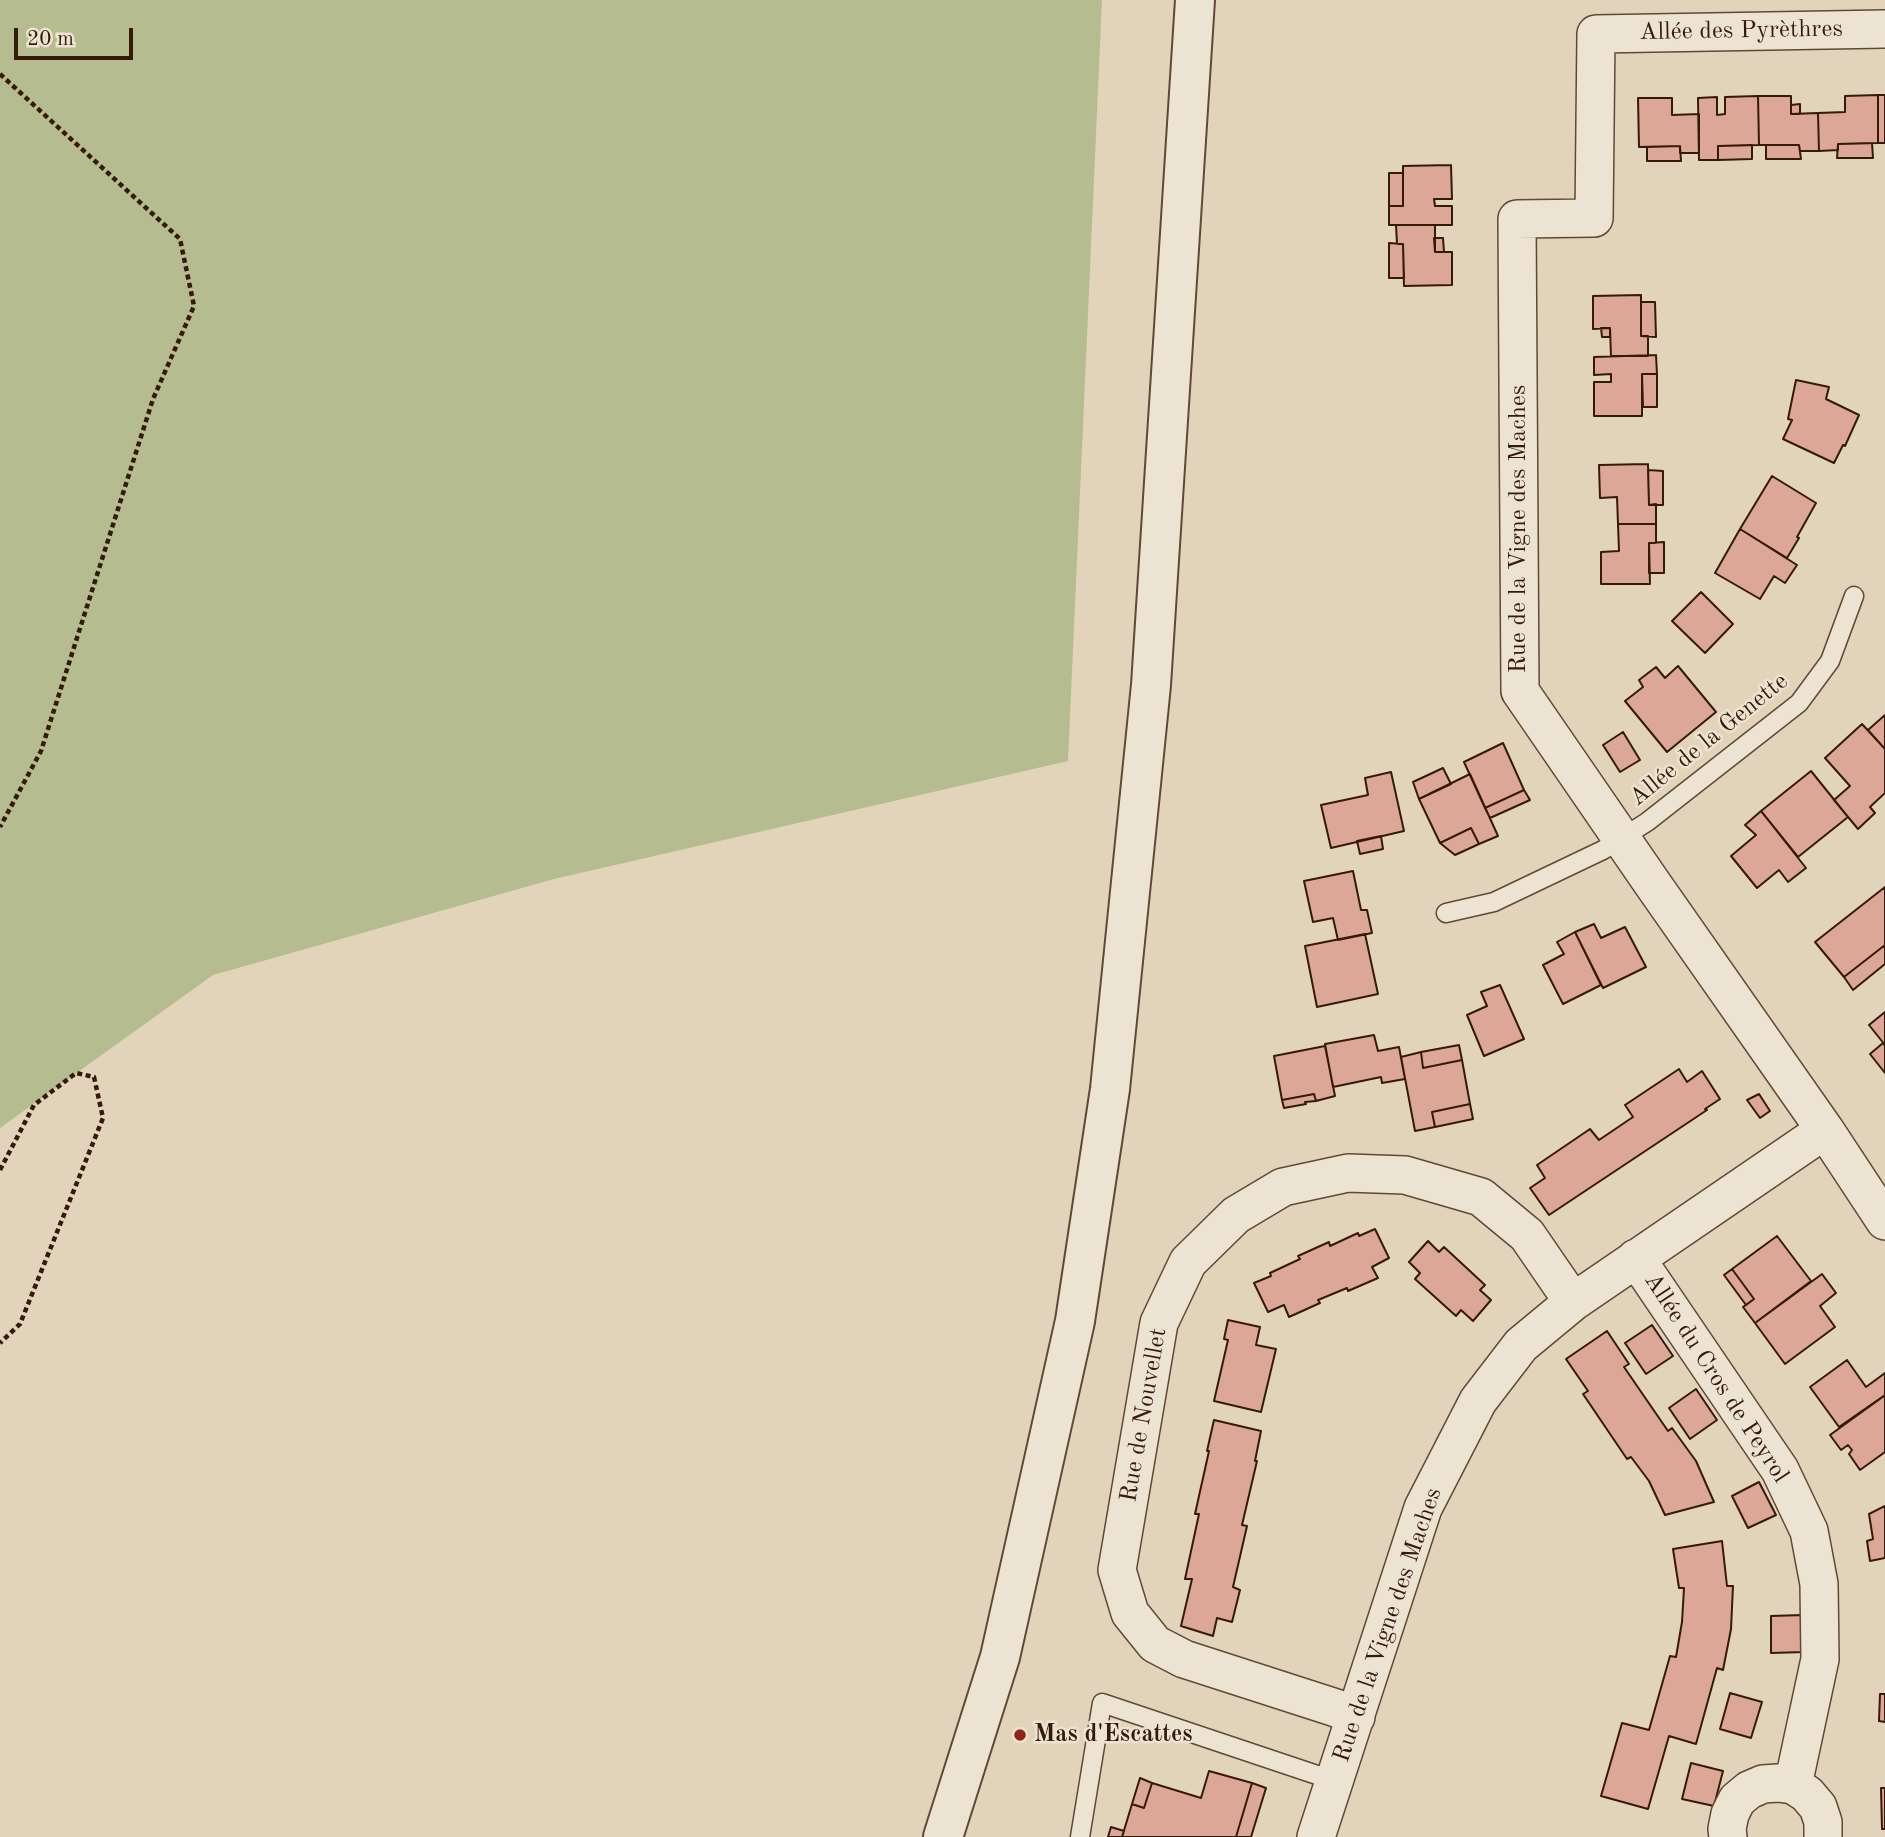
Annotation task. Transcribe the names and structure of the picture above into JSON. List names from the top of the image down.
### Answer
{
  "streets": {
    "street": [
      "Allée des Pyrèthres",
      "Rue de la Vigne des Maches",
      "Allée du Cros de Peyrol",
      "Rue de Nouvellet"
    ],
    "lane": ["Allée de la Genette"]
  },
  "crossings": [
    ["Allée des Pyrèthres", "Rue de la Vigne des Maches"],
    ["Rue de la Vigne des Maches", "Allée de la Genette"],
    ["Rue de la Vigne des Maches", "Allée du Cros de Peyrol"],
    ["Rue de la Vigne des Maches", "Rue de Nouvellet"]
  ],
  "places": ["Mas d'Escattes"],
  "scale_bar": "20 m"
}
